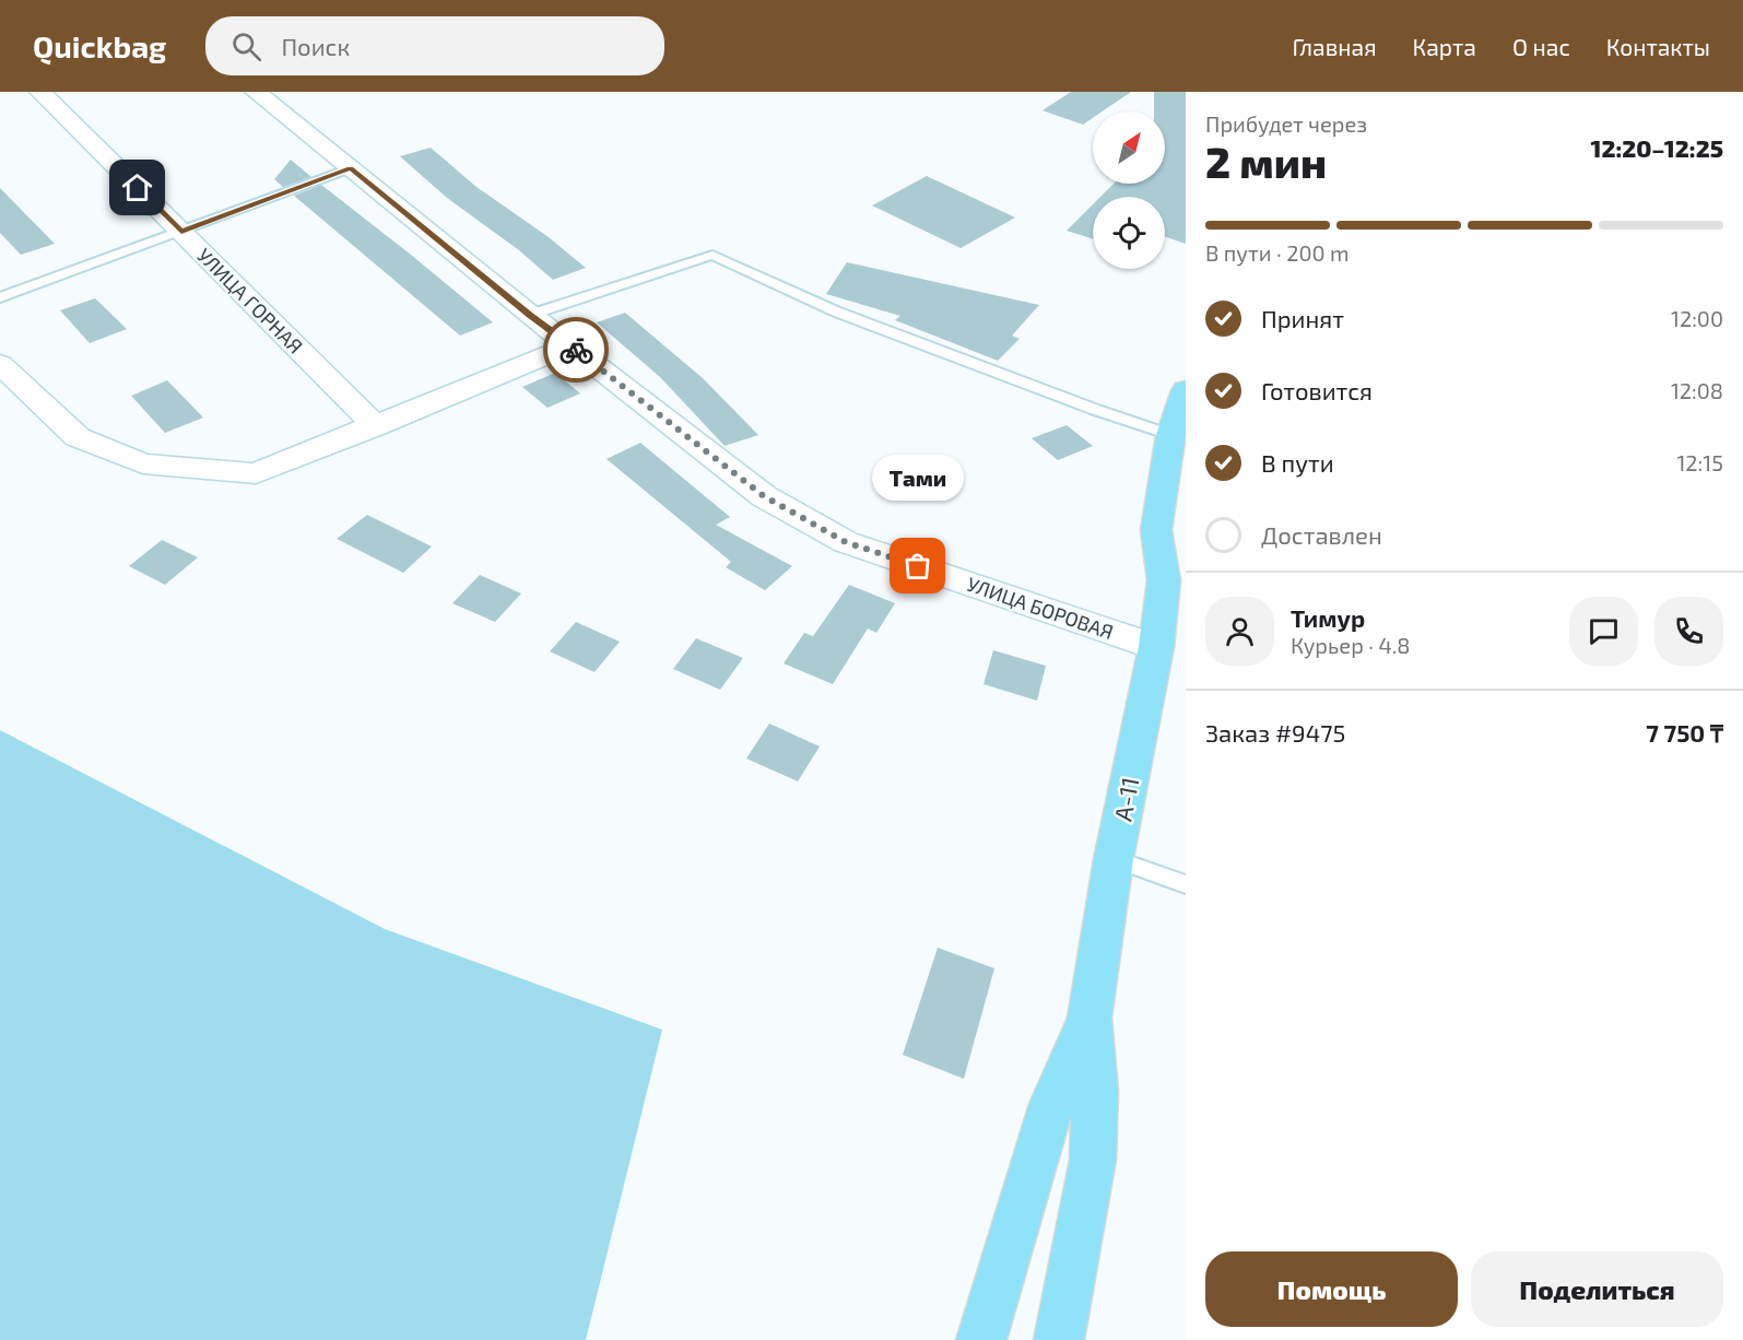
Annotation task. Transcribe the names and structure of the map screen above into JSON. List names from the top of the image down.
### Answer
{
  "streets": {
    "highway": ["А-11"],
    "street": ["УЛИЦА ГОРНАЯ", "УЛИЦА БОРОВАЯ"]
  },
  "crossings": [
    ["УЛИЦА БОРОВАЯ", "А-11"]
  ],
  "places": ["Тами"],
  "north": "top right",
  "page": {
    "header": "Quickbag",
    "search": "Поиск",
    "nav": [
      "Главная",
      "Карта",
      "О нас",
      "Контакты"
    ],
    "heading": ["2 мин", "Прибудет через", "12:20–12:25"],
    "panel": [
      "Тимур",
      "Курьер · 4.8",
      "Заказ #9475",
      "7 750 ₸"
    ],
    "bar": "В пути · 200 m",
    "list": [
      ["Принят", "12:00"],
      ["Готовится", "12:08"],
      ["В пути", "12:15"],
      "Доставлен"
    ],
    "bubble": "Тами",
    "buttons": ["Помощь", "Поделиться"]
  }
}
